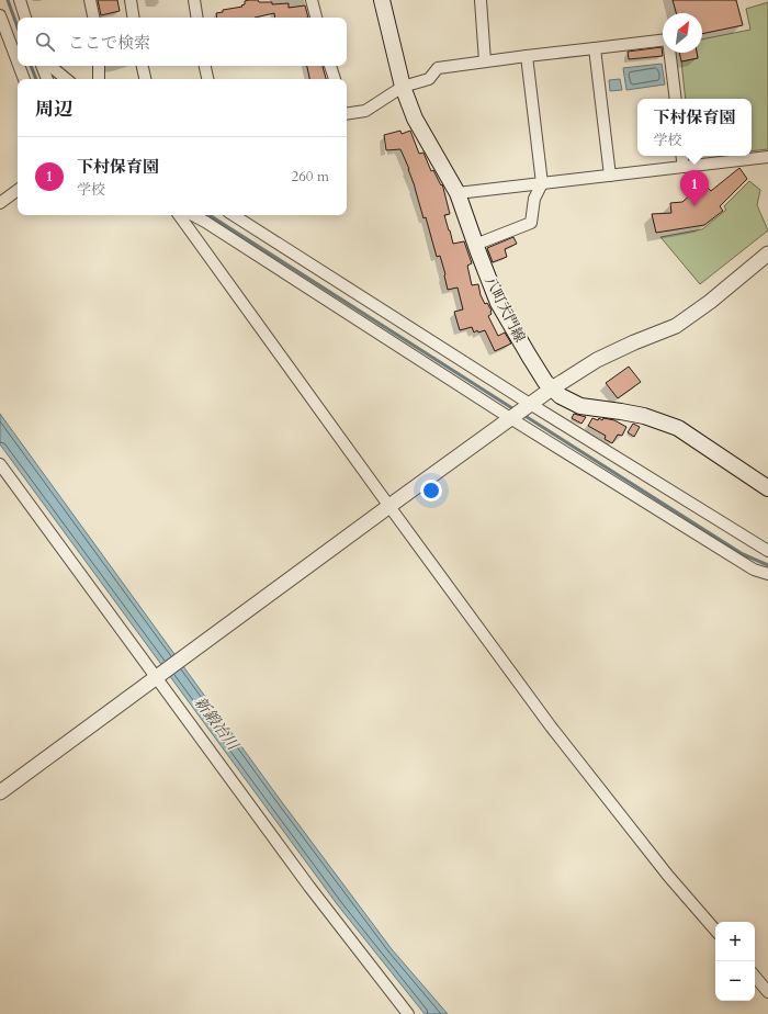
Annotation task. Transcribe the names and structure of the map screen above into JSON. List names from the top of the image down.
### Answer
{
  "streets": {
    "main road": ["八町大門線"]
  },
  "water": ["新鍛冶川"],
  "north": "top right",
  "page": {
    "search": "ここで検索",
    "heading": "周辺",
    "popup": ["下村保育園", "学校"],
    "list": [
      {
        "mark": "1",
        "name": "下村保育園",
        "note": "学校",
        "value": "260 m"
      }
    ],
    "pins": "1",
    "map_buttons": ["+", "−"]
  }
}
